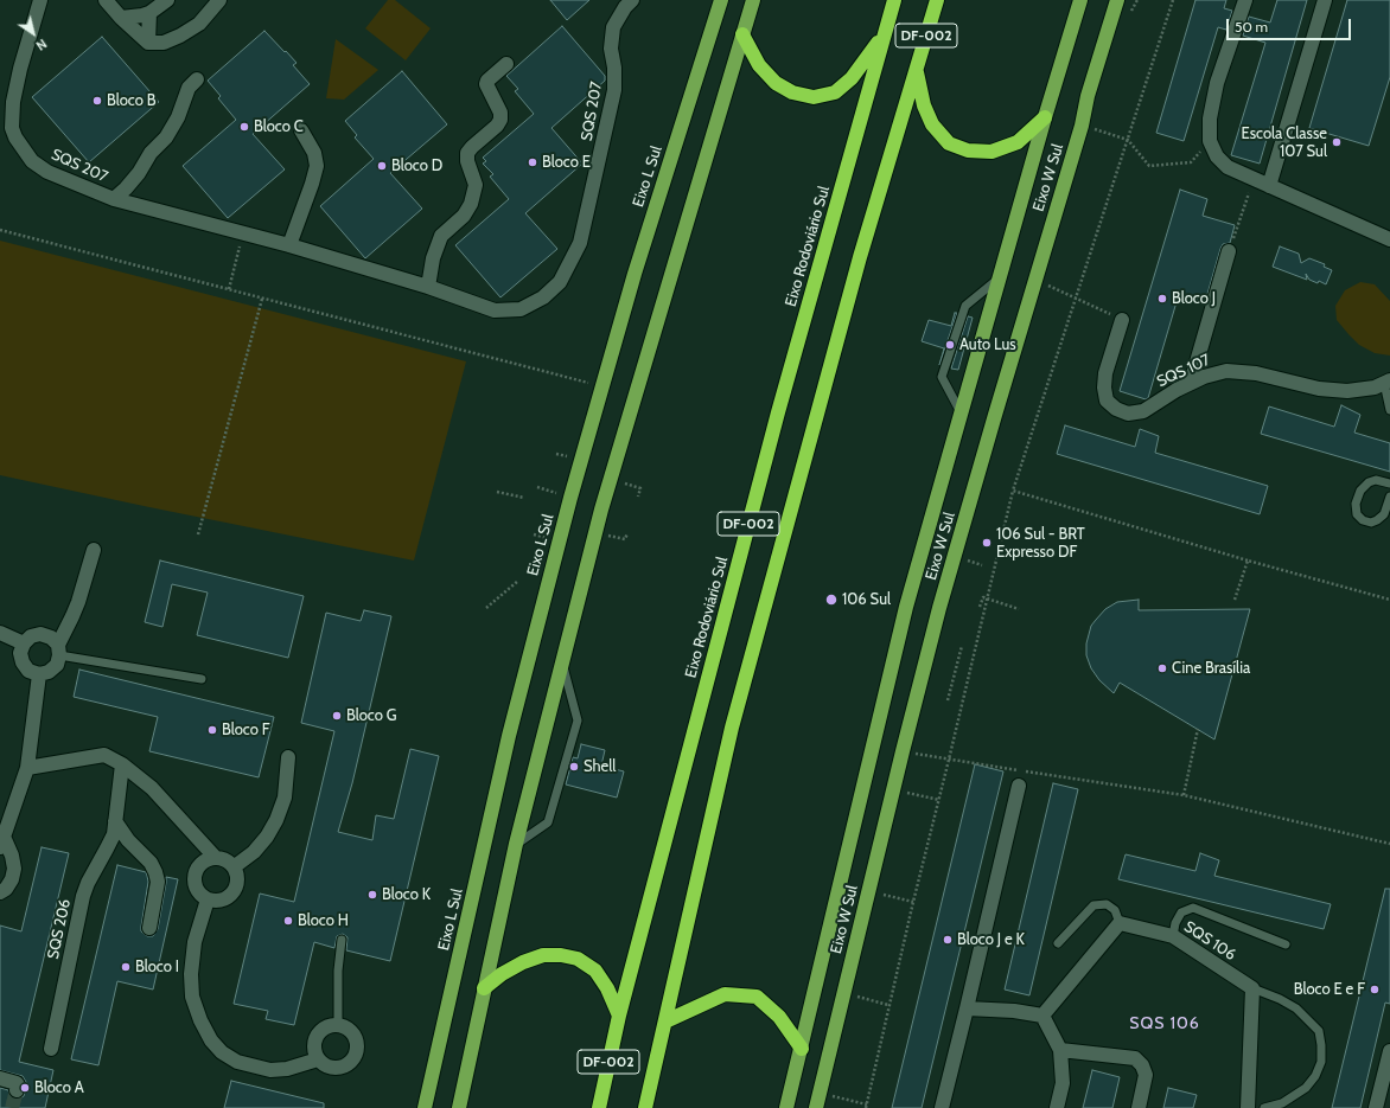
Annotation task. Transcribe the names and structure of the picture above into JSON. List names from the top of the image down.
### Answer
{
  "streets": {
    "highway": ["DF-002", "Eixo Rodoviário Sul"],
    "main road": ["Eixo L Sul", "Eixo W Sul"],
    "street": [
      "SQS 207",
      "SQS 107",
      "SQS 206",
      "SQS 106"
    ]
  },
  "districts": ["SQS 106"],
  "places": [
    "Bloco B",
    "Bloco C",
    "Escola Classe 107 Sul",
    "Bloco E",
    "Bloco D",
    "Bloco J",
    "Auto Lus",
    "106 Sul - BRT Expresso DF",
    "106 Sul",
    "Cine Brasília",
    "Bloco G",
    "Bloco F",
    "Shell",
    "Bloco K",
    "Bloco H",
    "Bloco J e K",
    "Bloco I",
    "Bloco E e F",
    "Bloco A"
  ],
  "scale_bar": "50 m",
  "north": "bottom right"
}
